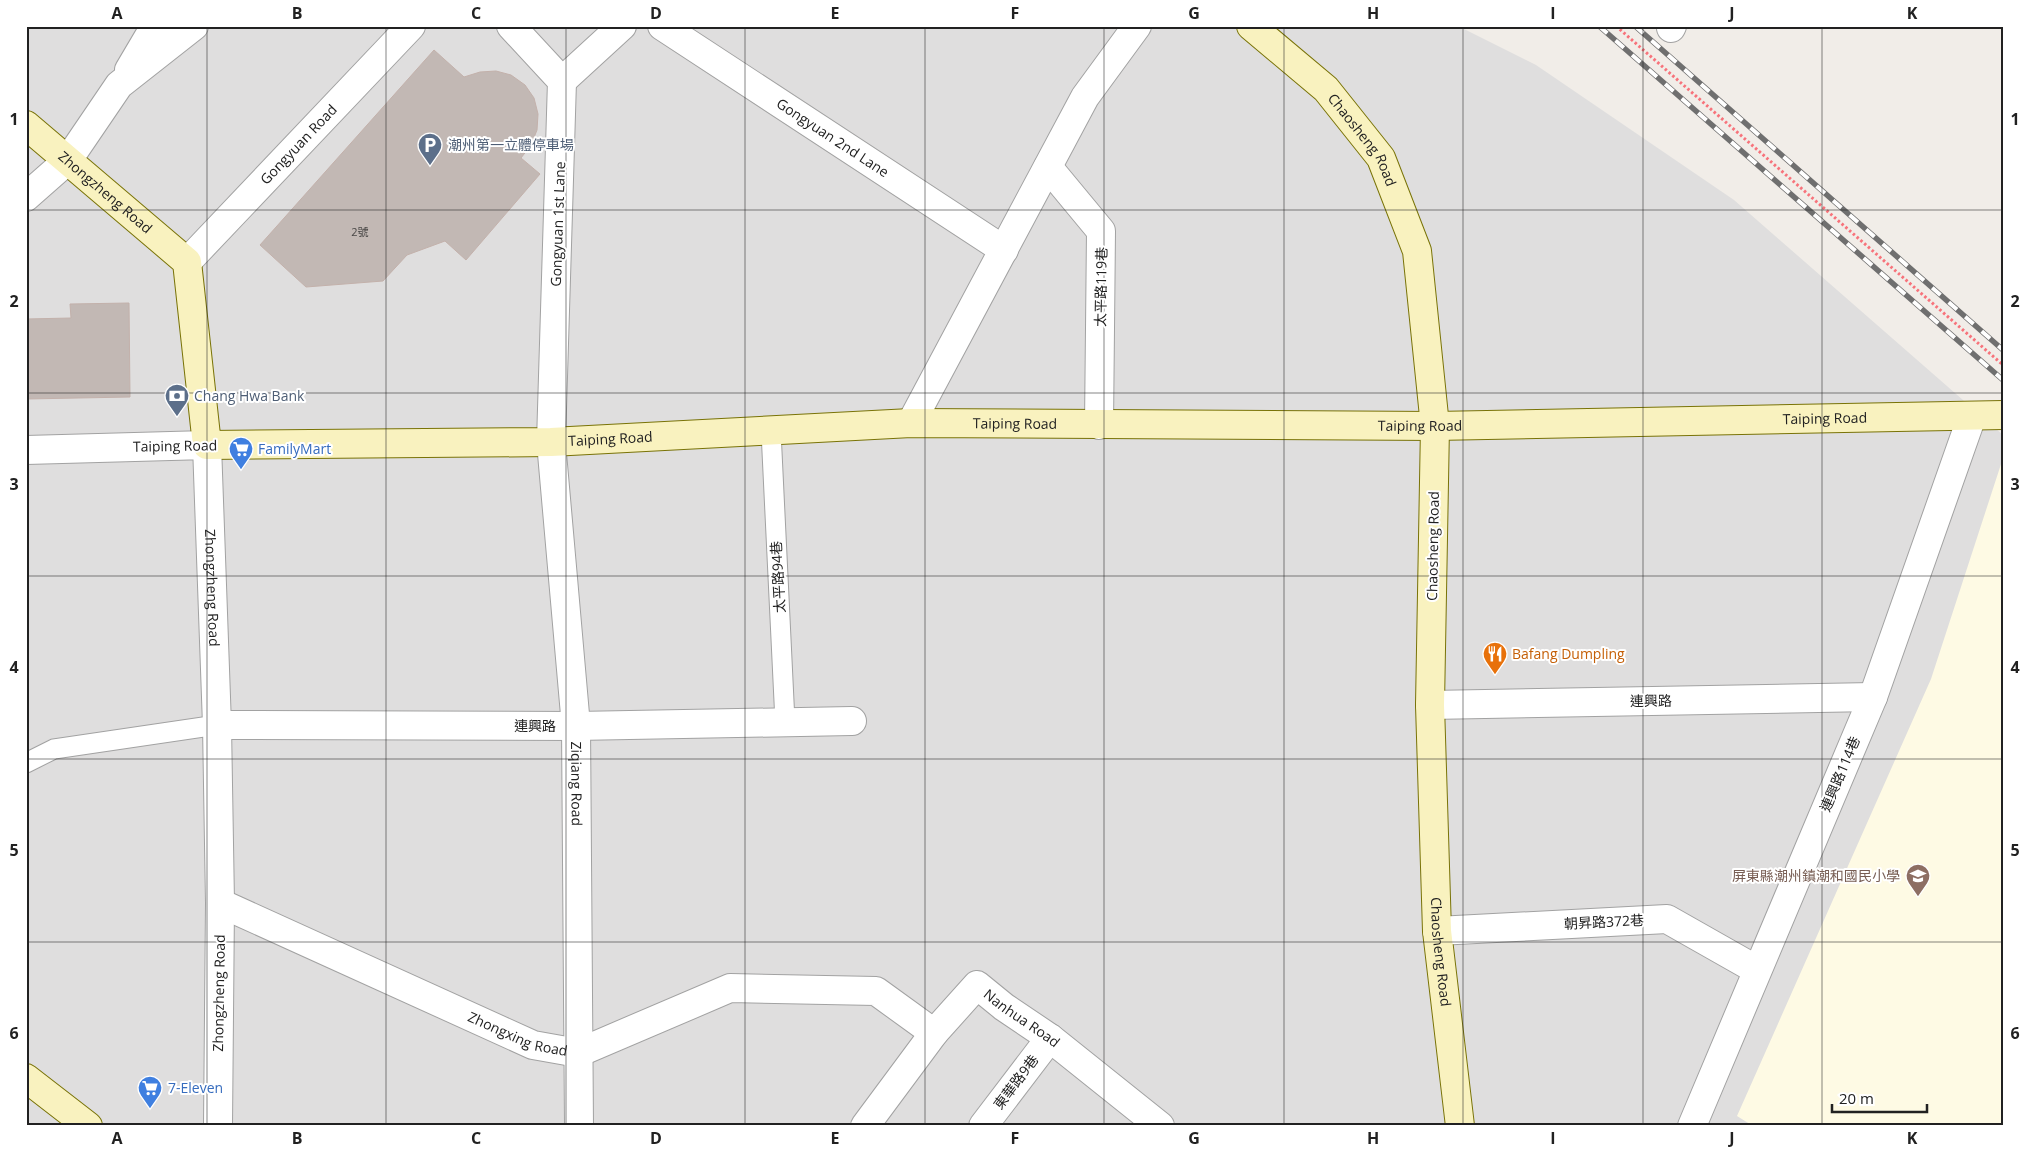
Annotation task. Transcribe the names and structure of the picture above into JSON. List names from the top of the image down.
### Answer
{
  "streets": {
    "main road": ["Chaosheng Road", "Zhongzheng Road", "Taiping Road"],
    "street": [
      "Gongyuan 2nd Lane",
      "Gongyuan Road",
      "Gongyuan 1st Lane",
      "太平路119巷",
      "連興路",
      "連興路114巷",
      "Ziqiang Road",
      "朝昇路372巷",
      "Nanhua Road",
      "Zhongxing Road",
      "東華路9巷"
    ],
    "lane": ["太平路94巷"]
  },
  "crossings": [
    ["Chaosheng Road", "Taiping Road"],
    ["Chaosheng Road", "連興路"],
    ["Chaosheng Road", "朝昇路372巷"],
    ["Gongyuan Road", "Zhongzheng Road"],
    ["Zhongzheng Road", "Taiping Road"],
    ["Zhongzheng Road", "連興路"],
    ["Zhongzheng Road", "Zhongxing Road"],
    ["Gongyuan 1st Lane", "Taiping Road"],
    ["Gongyuan 1st Lane", "Ziqiang Road"],
    ["太平路119巷", "Taiping Road"],
    ["Taiping Road", "太平路94巷"],
    ["Taiping Road", "連興路114巷"],
    ["Taiping Road", "Ziqiang Road"],
    ["太平路94巷", "連興路"],
    ["連興路", "連興路114巷"],
    ["連興路", "Ziqiang Road"],
    ["連興路114巷", "朝昇路372巷"],
    ["Ziqiang Road", "Zhongxing Road"],
    ["Nanhua Road", "Zhongxing Road"],
    ["Nanhua Road", "東華路9巷"]
  ],
  "places": {
    "parking": ["潮州第一立體停車場"],
    "bank": ["Chang Hwa Bank"],
    "supermarket": ["FamilyMart", "7-Eleven"],
    "restaurant": ["Bafang Dumpling"],
    "school or university": ["屏東縣潮州鎮潮和國民小學"]
  },
  "house_numbers": ["2號"],
  "scale_bar": "20 m",
  "grid": {
    "columns": [
      "A",
      "B",
      "C",
      "D",
      "E",
      "F",
      "G",
      "H",
      "I",
      "J",
      "K"
    ],
    "rows": [
      "1",
      "2",
      "3",
      "4",
      "5",
      "6"
    ]
  }
}
